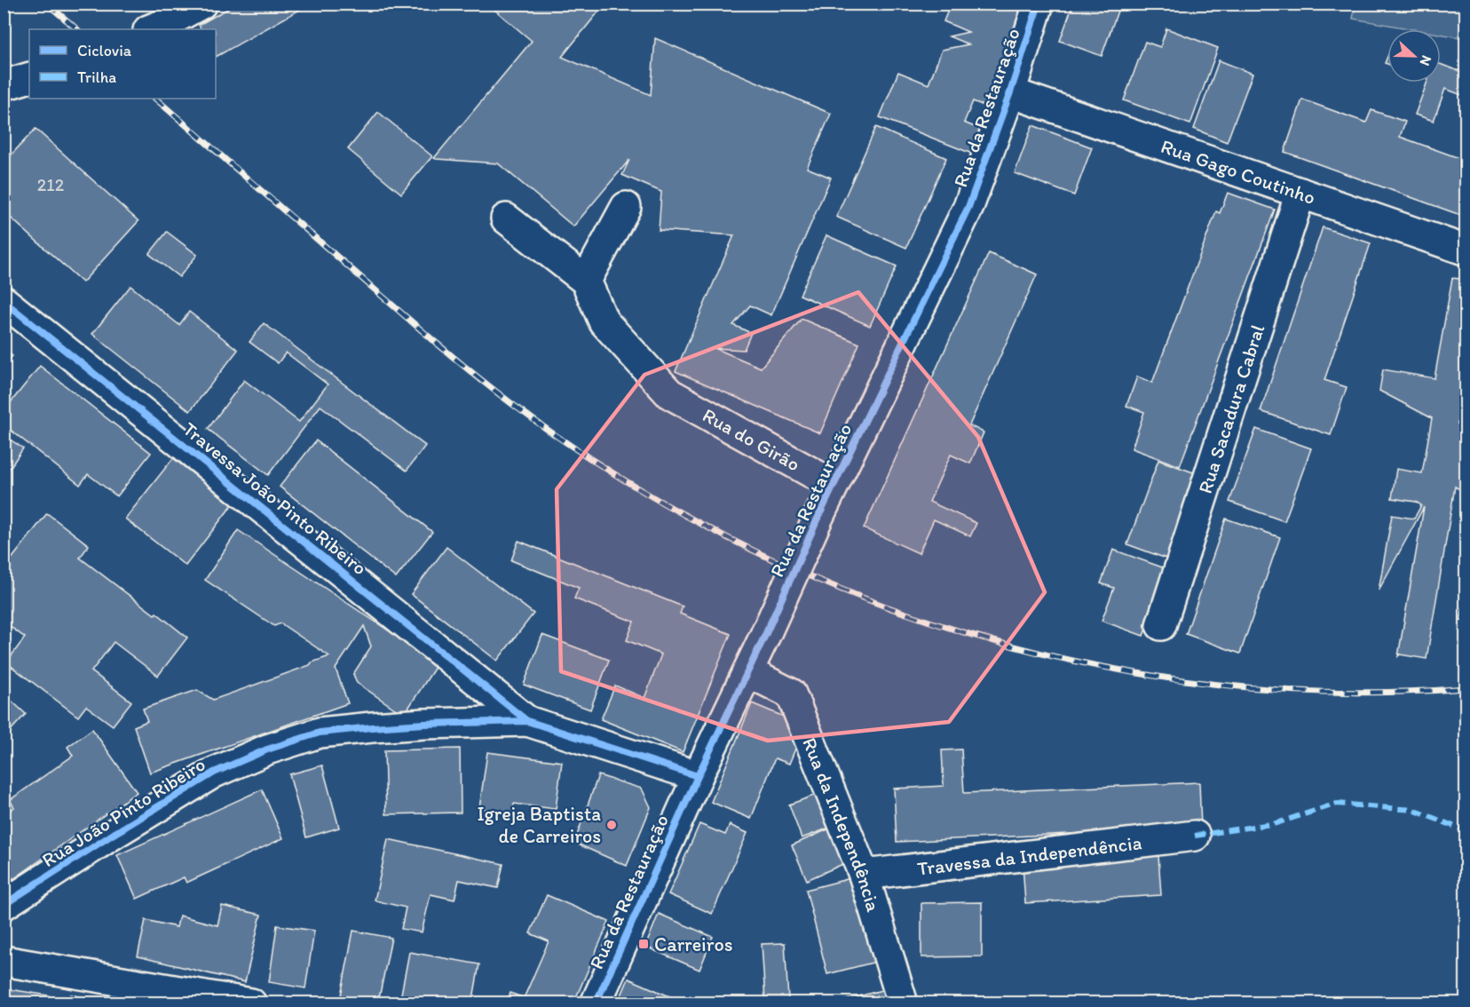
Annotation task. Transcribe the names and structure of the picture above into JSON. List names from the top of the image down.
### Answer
{
  "streets": {
    "street": [
      "Rua da Restauração",
      "Rua Gago Coutinho",
      "Rua Sacadura Cabral",
      "Rua do Girão",
      "Travessa João Pinto Ribeiro",
      "Rua João Pinto Ribeiro",
      "Rua da Independência",
      "Travessa da Independência"
    ]
  },
  "crossings": [
    ["Rua da Restauração", "Rua Gago Coutinho"],
    ["Rua da Restauração", "Rua do Girão"],
    ["Rua da Restauração", "Rua João Pinto Ribeiro"],
    ["Rua da Restauração", "Rua da Independência"],
    ["Rua Gago Coutinho", "Rua Sacadura Cabral"],
    ["Travessa João Pinto Ribeiro", "Rua João Pinto Ribeiro"],
    ["Rua da Independência", "Travessa da Independência"]
  ],
  "places": {
    "other": ["Igreja Baptista de Carreiros"],
    "transit": ["Carreiros"]
  },
  "house_numbers": ["212"],
  "legend": ["Ciclovia", "Trilha"],
  "north": "right"
}
